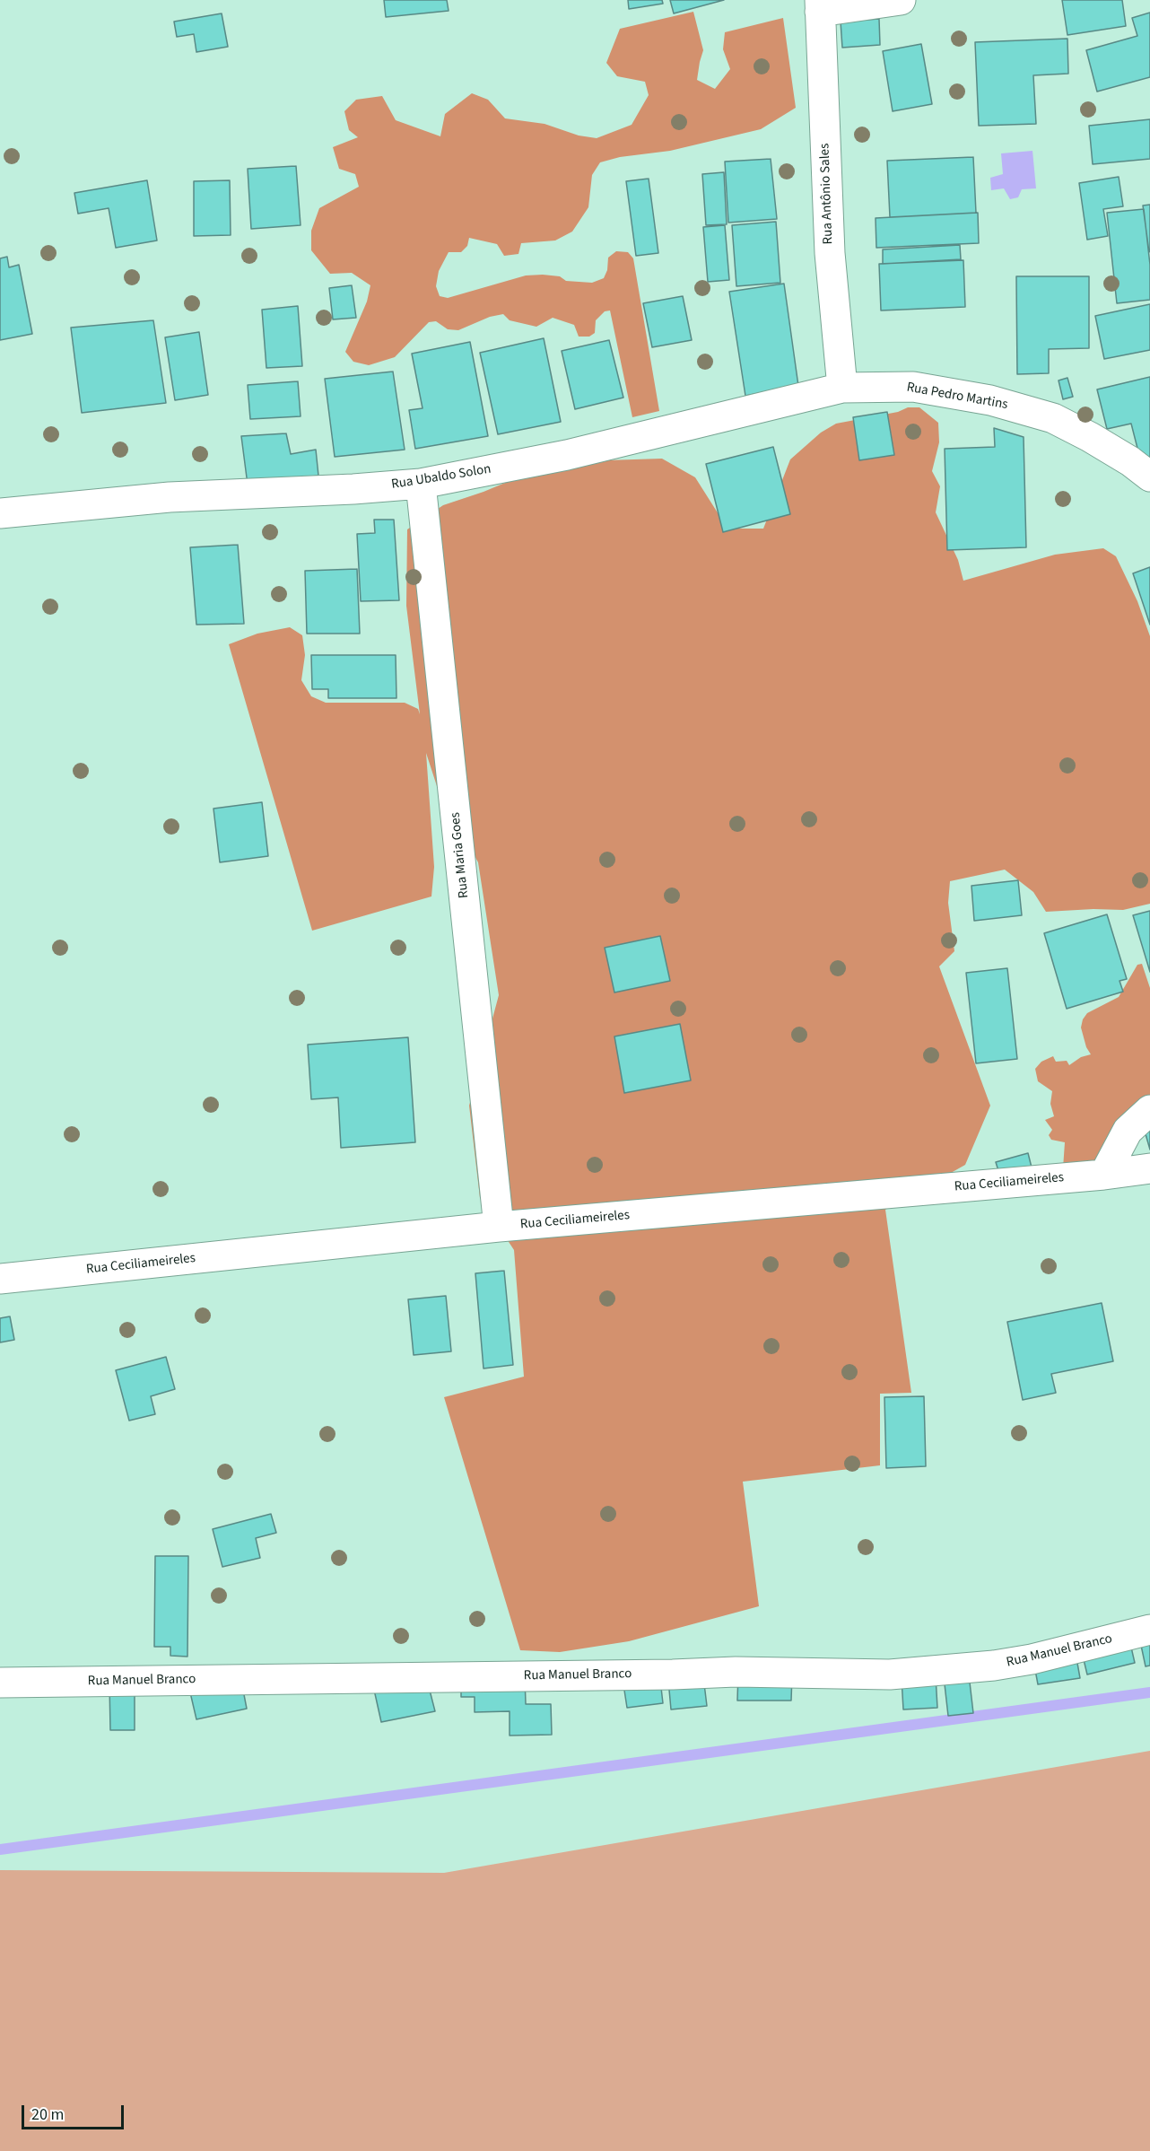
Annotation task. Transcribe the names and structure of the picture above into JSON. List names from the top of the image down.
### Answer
{
  "streets": {
    "street": [
      "Rua Antônio Sales",
      "Rua Pedro Martins",
      "Rua Ubaldo Solon",
      "Rua Maria Goes",
      "Rua Ceciliameireles",
      "Rua Manuel Branco"
    ]
  },
  "crossings": [
    ["Rua Antônio Sales", "Rua Pedro Martins"],
    ["Rua Antônio Sales", "Rua Ubaldo Solon"],
    ["Rua Pedro Martins", "Rua Ubaldo Solon"],
    ["Rua Ubaldo Solon", "Rua Maria Goes"],
    ["Rua Maria Goes", "Rua Ceciliameireles"]
  ],
  "scale_bar": "20 m"
}
